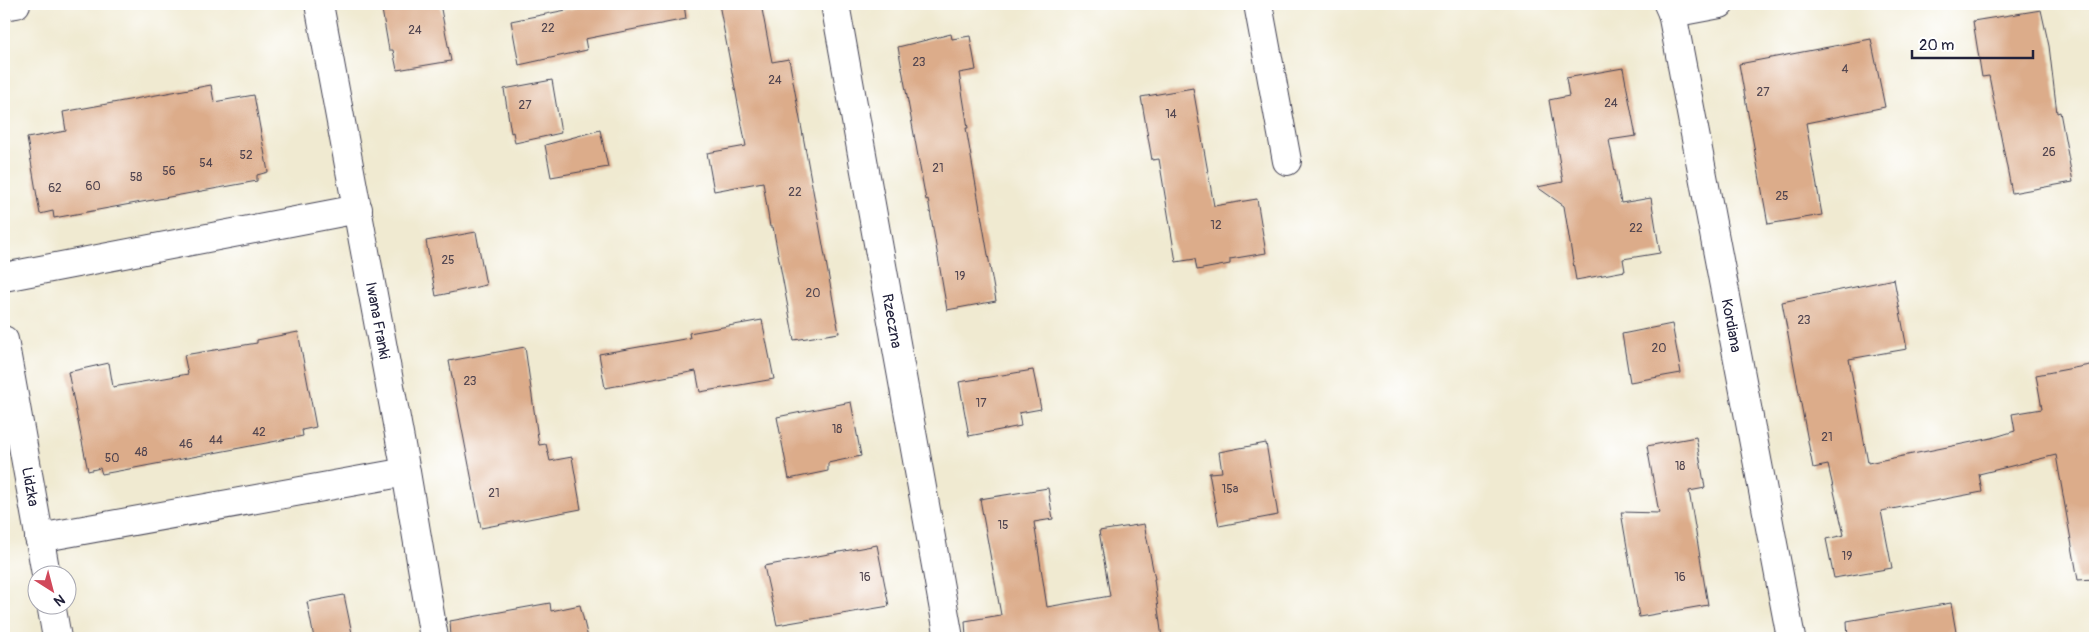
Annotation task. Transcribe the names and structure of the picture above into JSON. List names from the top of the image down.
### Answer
{
  "streets": {
    "street": [
      "Iwana Franki",
      "Rzeczna",
      "Kordiana",
      "Lidzka"
    ]
  },
  "house_numbers": [
    "22",
    "24",
    "23",
    "4",
    "24",
    "27",
    "24",
    "27",
    "14",
    "26",
    "52",
    "54",
    "21",
    "56",
    "58",
    "60",
    "62",
    "22",
    "25",
    "12",
    "22",
    "25",
    "19",
    "20",
    "23",
    "20",
    "23",
    "17",
    "18",
    "42",
    "21",
    "44",
    "46",
    "48",
    "50",
    "18",
    "15a",
    "21",
    "15",
    "19",
    "16",
    "16"
  ],
  "scale_bar": "20 m",
  "north": "bottom right"
}
